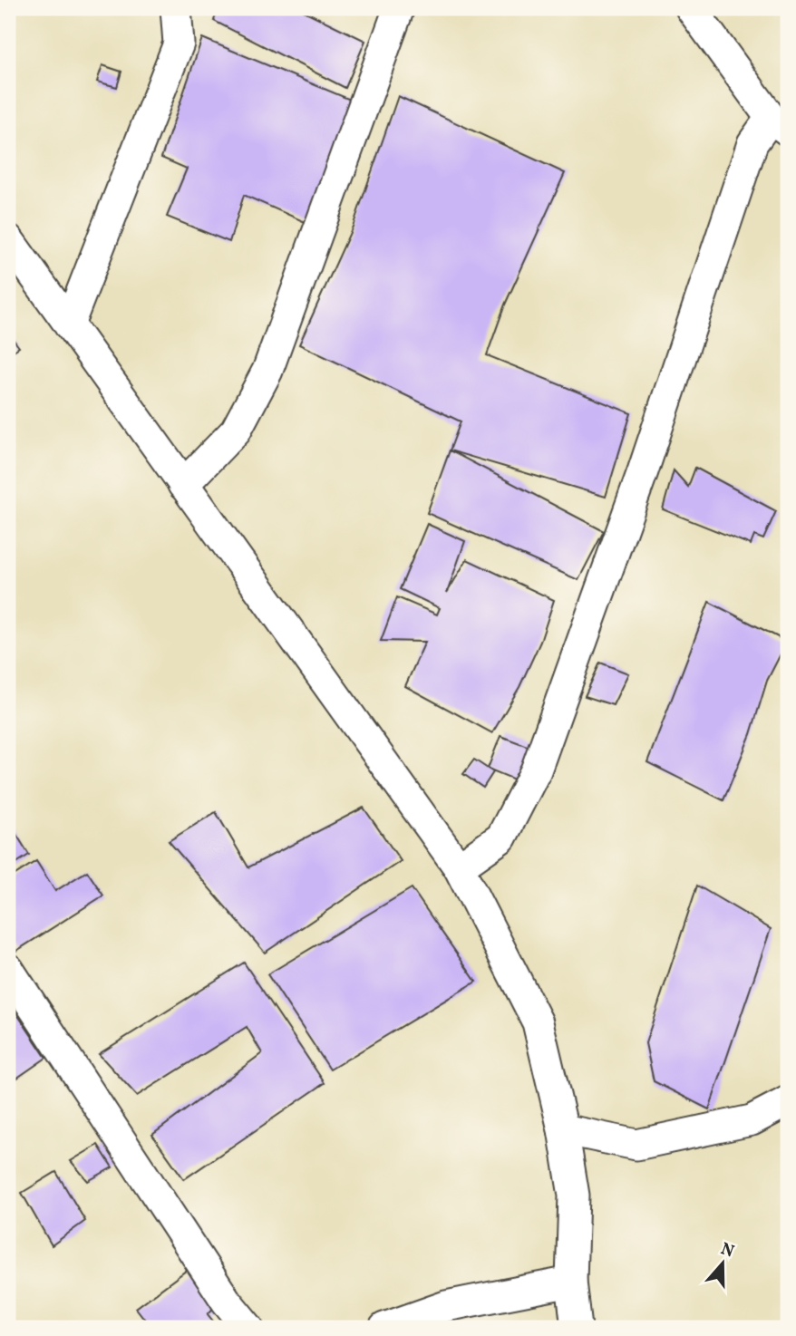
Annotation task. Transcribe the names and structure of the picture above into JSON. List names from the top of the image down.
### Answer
{
  "north": "top"
}
